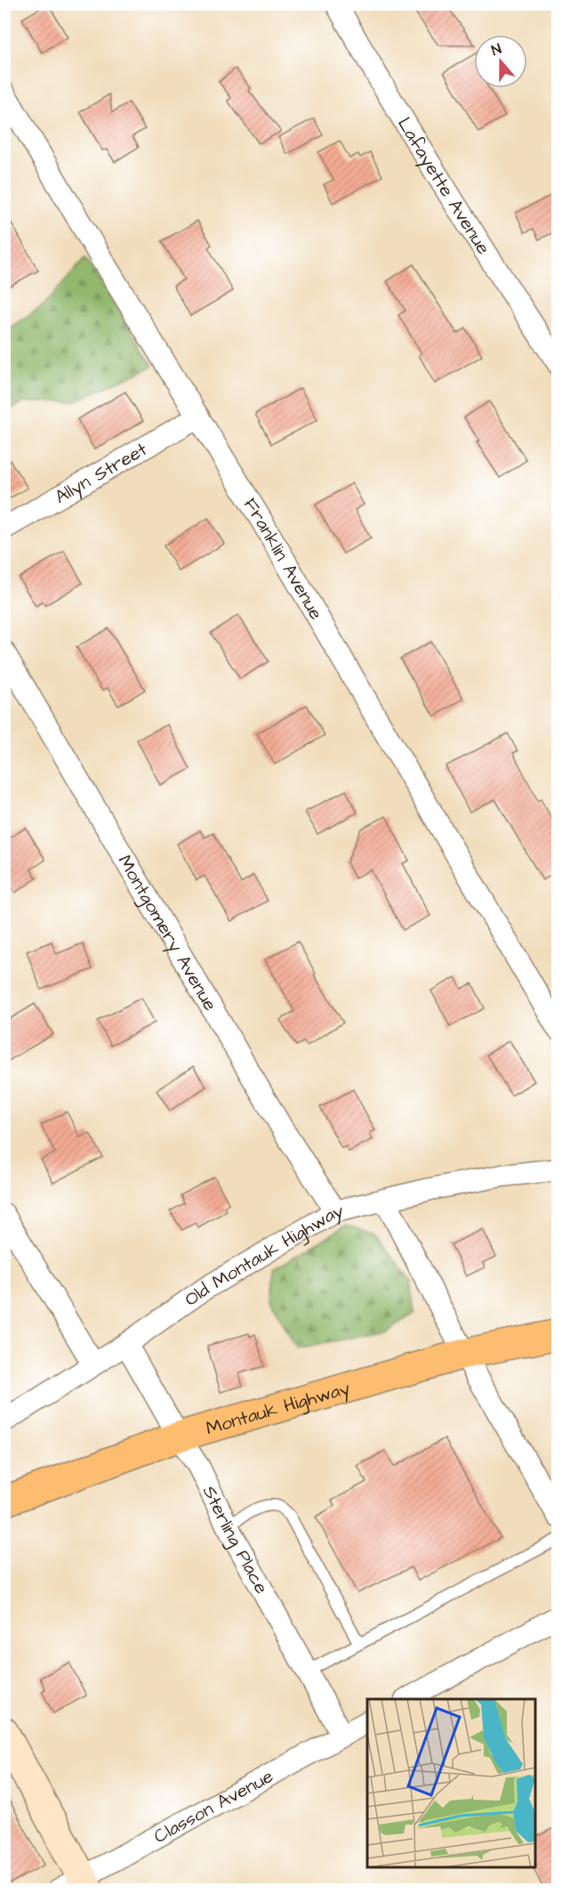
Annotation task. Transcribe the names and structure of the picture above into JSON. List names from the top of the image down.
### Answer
{
  "streets": {
    "main road": ["Montauk Highway"],
    "street": [
      "Lafayette Avenue",
      "Allyn Street",
      "Franklin Avenue",
      "Montgomery Avenue",
      "Old Montauk Highway",
      "Sterling Place",
      "Classon Avenue"
    ]
  },
  "crossings": [
    ["Allyn Street", "Franklin Avenue"],
    ["Montgomery Avenue", "Old Montauk Highway"],
    ["Old Montauk Highway", "Sterling Place"],
    ["Montauk Highway", "Sterling Place"],
    ["Sterling Place", "Classon Avenue"]
  ],
  "north": "top"
}
